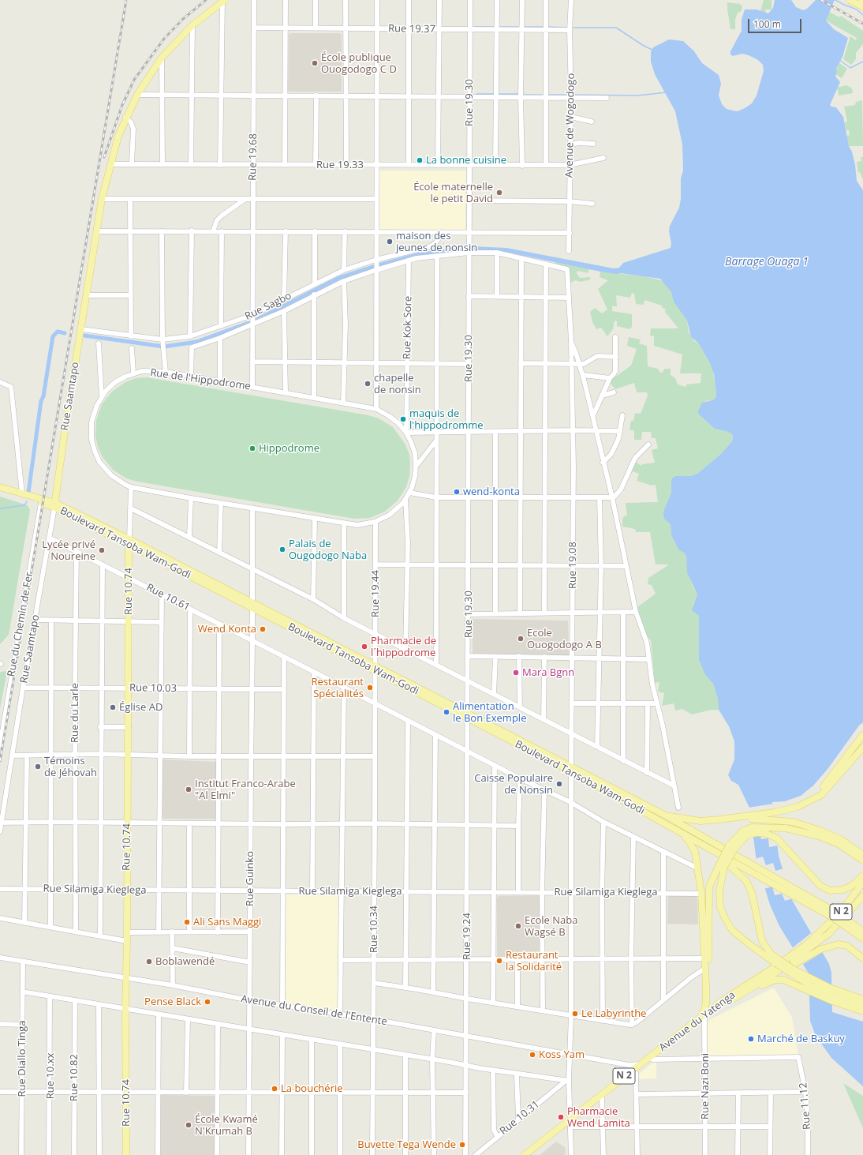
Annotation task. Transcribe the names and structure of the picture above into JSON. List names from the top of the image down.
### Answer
{
  "streets": {
    "main road": [
      "Rue Saamtapo",
      "Boulevard Tansoba Wam-Godi",
      "Rue 10.74",
      "N 2",
      "Avenue du Yatenga"
    ],
    "street": [
      "Rue 19.37",
      "Rue 19.30",
      "Avenue de Wogodogo",
      "Rue 19.68",
      "Rue 19.33",
      "Rue Sagbo",
      "Rue Kok Sore",
      "Rue de l'Hippodrome",
      "Rue 19.08",
      "Rue 19.44",
      "Rue 10.61",
      "Rue du Chemin de Fer",
      "Rue 10.03",
      "Rue du Larle",
      "Rue Guinko",
      "Rue Silamiga Kieglega",
      "Rue 10.34",
      "Rue 19.24",
      "Avenue du Conseil de l'Entente",
      "Rue Diallo Tinga",
      "Rue 10.xx",
      "Rue 10.82",
      "Rue Nazi Boni",
      "Rue 11.12",
      "Rue 10.31"
    ]
  },
  "crossings": [
    ["Rue 19.37", "Rue 19.30"],
    ["Rue 19.37", "Avenue de Wogodogo"],
    ["Rue 19.37", "Rue 19.68"],
    ["Rue 19.30", "Rue 19.33"],
    ["Rue 19.30", "Boulevard Tansoba Wam-Godi"],
    ["Rue 19.30", "Rue 19.24"],
    ["Avenue de Wogodogo", "Rue 19.33"],
    ["Rue 19.68", "Rue 19.33"],
    ["Rue 19.68", "Rue Sagbo"],
    ["Rue 19.68", "Rue de l'Hippodrome"],
    ["Rue 19.33", "Rue Saamtapo"],
    ["Rue Sagbo", "Rue Saamtapo"],
    ["Rue Kok Sore", "Rue de l'Hippodrome"],
    ["Rue de l'Hippodrome", "Rue 19.44"],
    ["Rue de l'Hippodrome", "Rue Guinko"],
    ["Rue Saamtapo", "Boulevard Tansoba Wam-Godi"],
    ["Rue Saamtapo", "Rue 10.61"],
    ["Rue Saamtapo", "Rue 10.03"],
    ["Boulevard Tansoba Wam-Godi", "Rue 19.08"],
    ["Boulevard Tansoba Wam-Godi", "Rue 10.74"],
    ["Boulevard Tansoba Wam-Godi", "Rue 19.44"],
    ["Boulevard Tansoba Wam-Godi", "Rue du Chemin de Fer"],
    ["Boulevard Tansoba Wam-Godi", "Rue Guinko"],
    ["Boulevard Tansoba Wam-Godi", "Rue 10.34"],
    ["Boulevard Tansoba Wam-Godi", "Rue 19.24"],
    ["Rue 19.08", "Rue 10.61"],
    ["Rue 19.08", "Rue Silamiga Kieglega"],
    ["Rue 19.08", "Avenue du Conseil de l'Entente"],
    ["Rue 19.08", "Avenue du Yatenga"],
    ["Rue 19.08", "Rue 10.31"],
    ["Rue 10.74", "Rue 10.61"],
    ["Rue 10.74", "Rue 10.03"],
    ["Rue 10.74", "Rue Silamiga Kieglega"],
    ["Rue 10.74", "Avenue du Conseil de l'Entente"],
    ["Rue 19.44", "Rue 10.34"],
    ["Rue 10.61", "Rue du Larle"],
    ["Rue 10.61", "Rue Guinko"],
    ["Rue 10.61", "Rue 10.34"],
    ["Rue 10.61", "Rue 19.24"],
    ["Rue 10.03", "Rue du Larle"],
    ["Rue 10.03", "Rue Guinko"],
    ["Rue du Larle", "Rue Silamiga Kieglega"],
    ["Rue Guinko", "Rue Silamiga Kieglega"],
    ["Rue Guinko", "Avenue du Conseil de l'Entente"],
    ["Rue Silamiga Kieglega", "Rue 10.34"],
    ["Rue Silamiga Kieglega", "Rue 19.24"],
    ["Rue 10.34", "Avenue du Conseil de l'Entente"],
    ["Rue 19.24", "Avenue du Conseil de l'Entente"],
    ["Avenue du Conseil de l'Entente", "Avenue du Yatenga"],
    ["Avenue du Conseil de l'Entente", "Rue Diallo Tinga"],
    ["Avenue du Yatenga", "Rue Nazi Boni"],
    ["Rue Nazi Boni", "Rue 11.12"]
  ],
  "water": ["Barrage Ouaga 1"],
  "places": [
    "École publique Ouogodogo C D",
    "La bonne cuisine",
    "École maternelle le petit David",
    "maison des jeunes de nonsin",
    "chapelle de nonsin",
    "maquis de l'hippodromme",
    "Hippodrome",
    "wend-konta",
    "Palais de Ougodogo Naba",
    "Lycée privé Noureine",
    "Wend Konta",
    "Ecole Ouogodogo A B",
    "Pharmacie de l´hippodrome",
    "Mara Bgnn",
    "Restaurant Spécialités",
    "Église AD",
    "Alimentation le Bon Exemple",
    "Témoins de Jéhovah",
    "Caisse Populaire de Nonsin",
    "Institut Franco-Arabe \"Al Elmi\"",
    "Ali Sans Maggi",
    "Ecole Naba Wagsé B",
    "Restaurant la Solidarité",
    "Boblawendé",
    "Pense Black",
    "Le Labyrinthe",
    "Marché de Baskuy",
    "Koss Yam",
    "La bouchérie",
    "Pharmacie Wend Lamita",
    "École Kwamé N'Krumah B",
    "Buvette Tega Wende"
  ],
  "scale_bar": "100 m"
}
